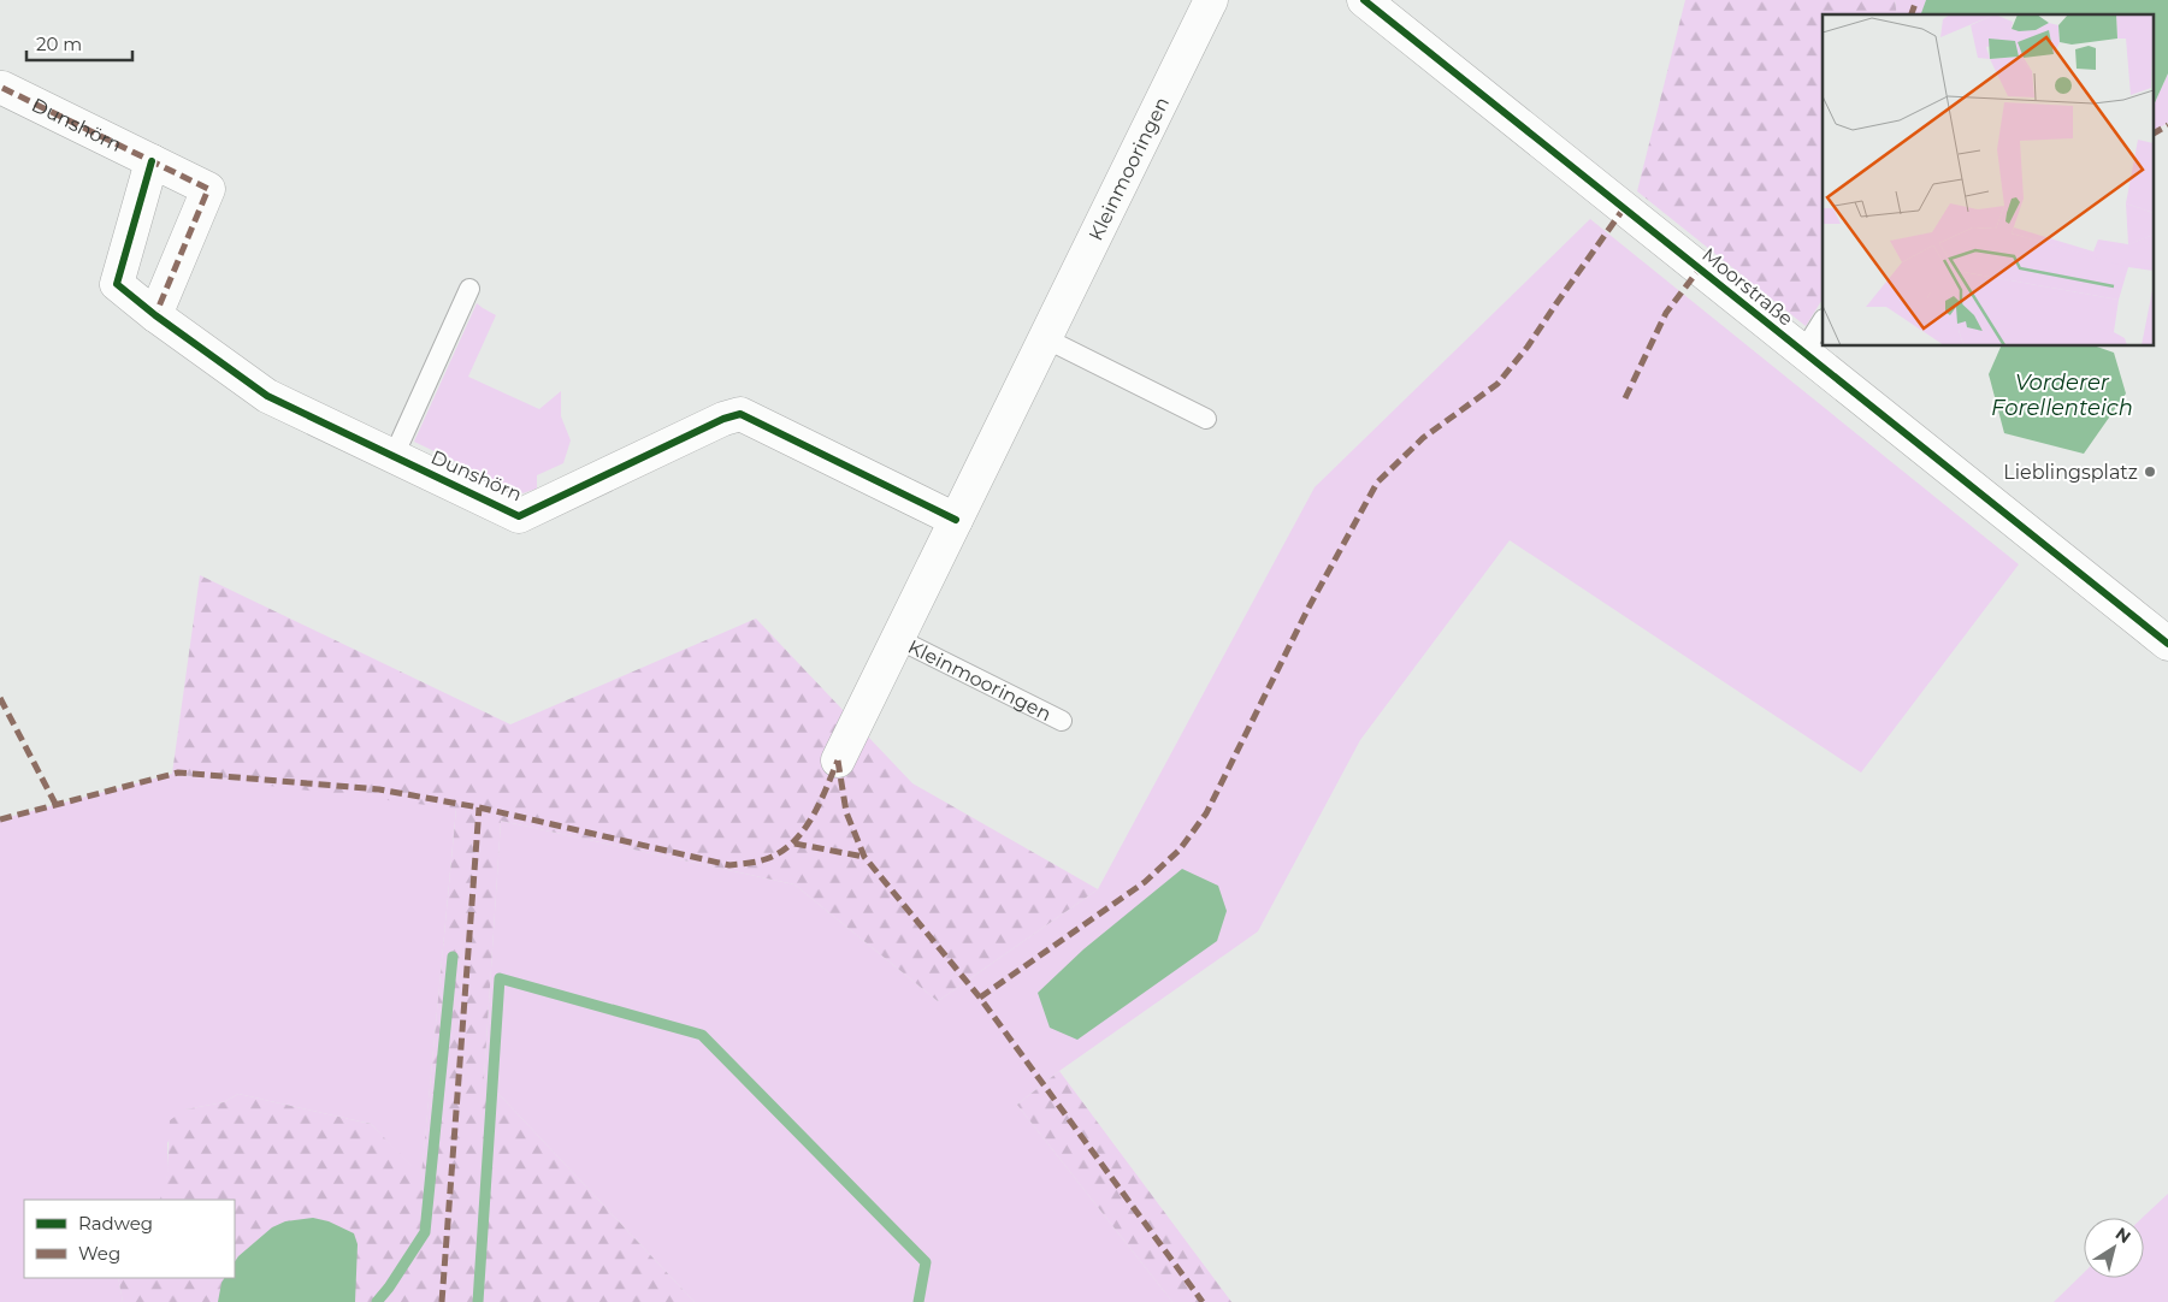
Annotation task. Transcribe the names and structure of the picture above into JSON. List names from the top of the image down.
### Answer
{
  "streets": {
    "street": ["Dunshörn", "Kleinmooringen", "Moorstraße"]
  },
  "crossings": [
    ["Dunshörn", "Kleinmooringen"]
  ],
  "water": ["Vorderer Forellenteich"],
  "places": ["Lieblingsplatz"],
  "legend": ["Radweg", "Weg"],
  "scale_bar": "20 m",
  "north": "top right"
}
